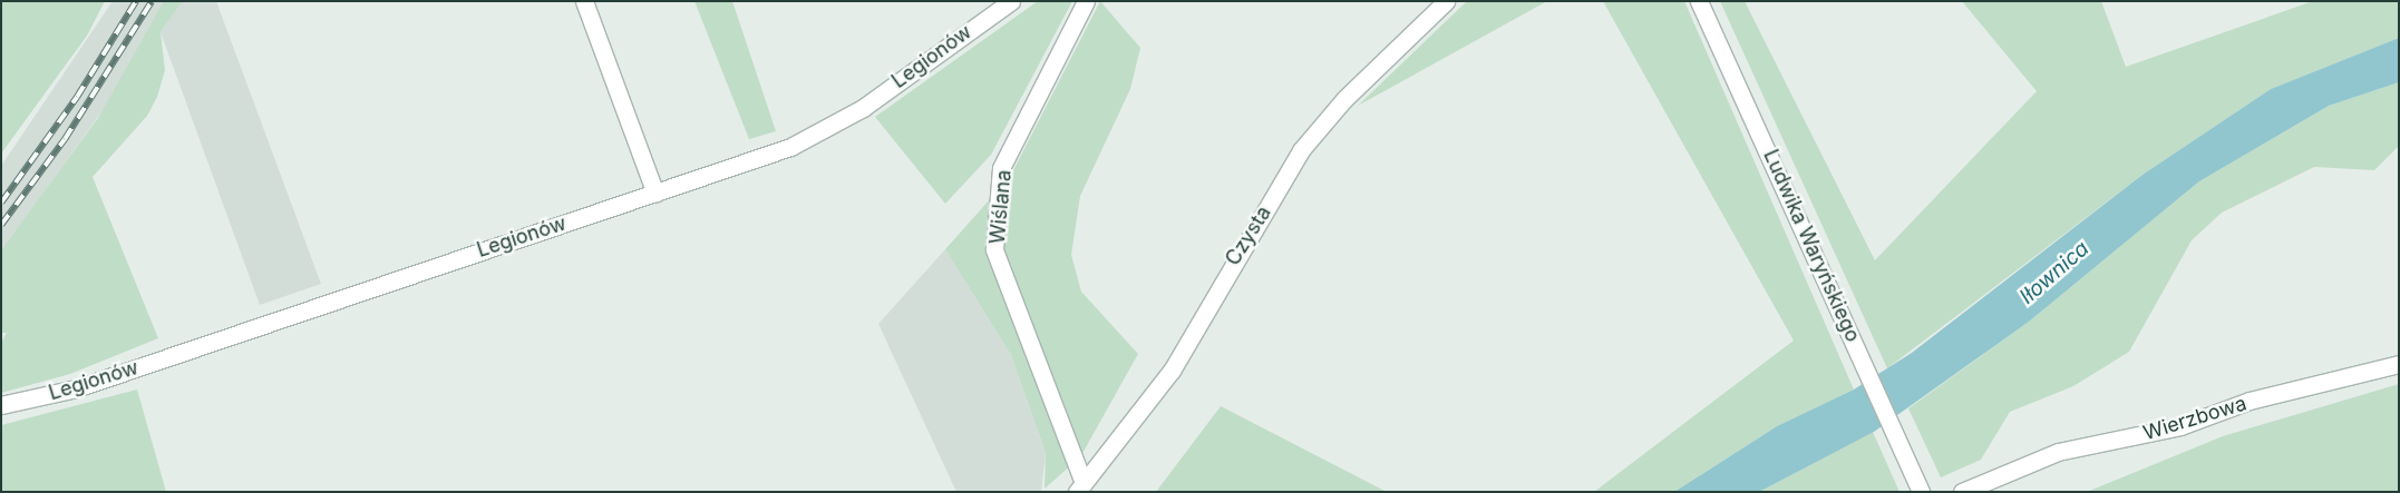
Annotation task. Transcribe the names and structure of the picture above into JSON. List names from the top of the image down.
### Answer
{
  "streets": {
    "street": [
      "Legionów",
      "Wiślana",
      "Czysta",
      "Ludwika Waryńskiego",
      "Wierzbowa"
    ]
  },
  "crossings": [
    ["Wiślana", "Czysta"]
  ],
  "water": ["Iłownica"]
}
